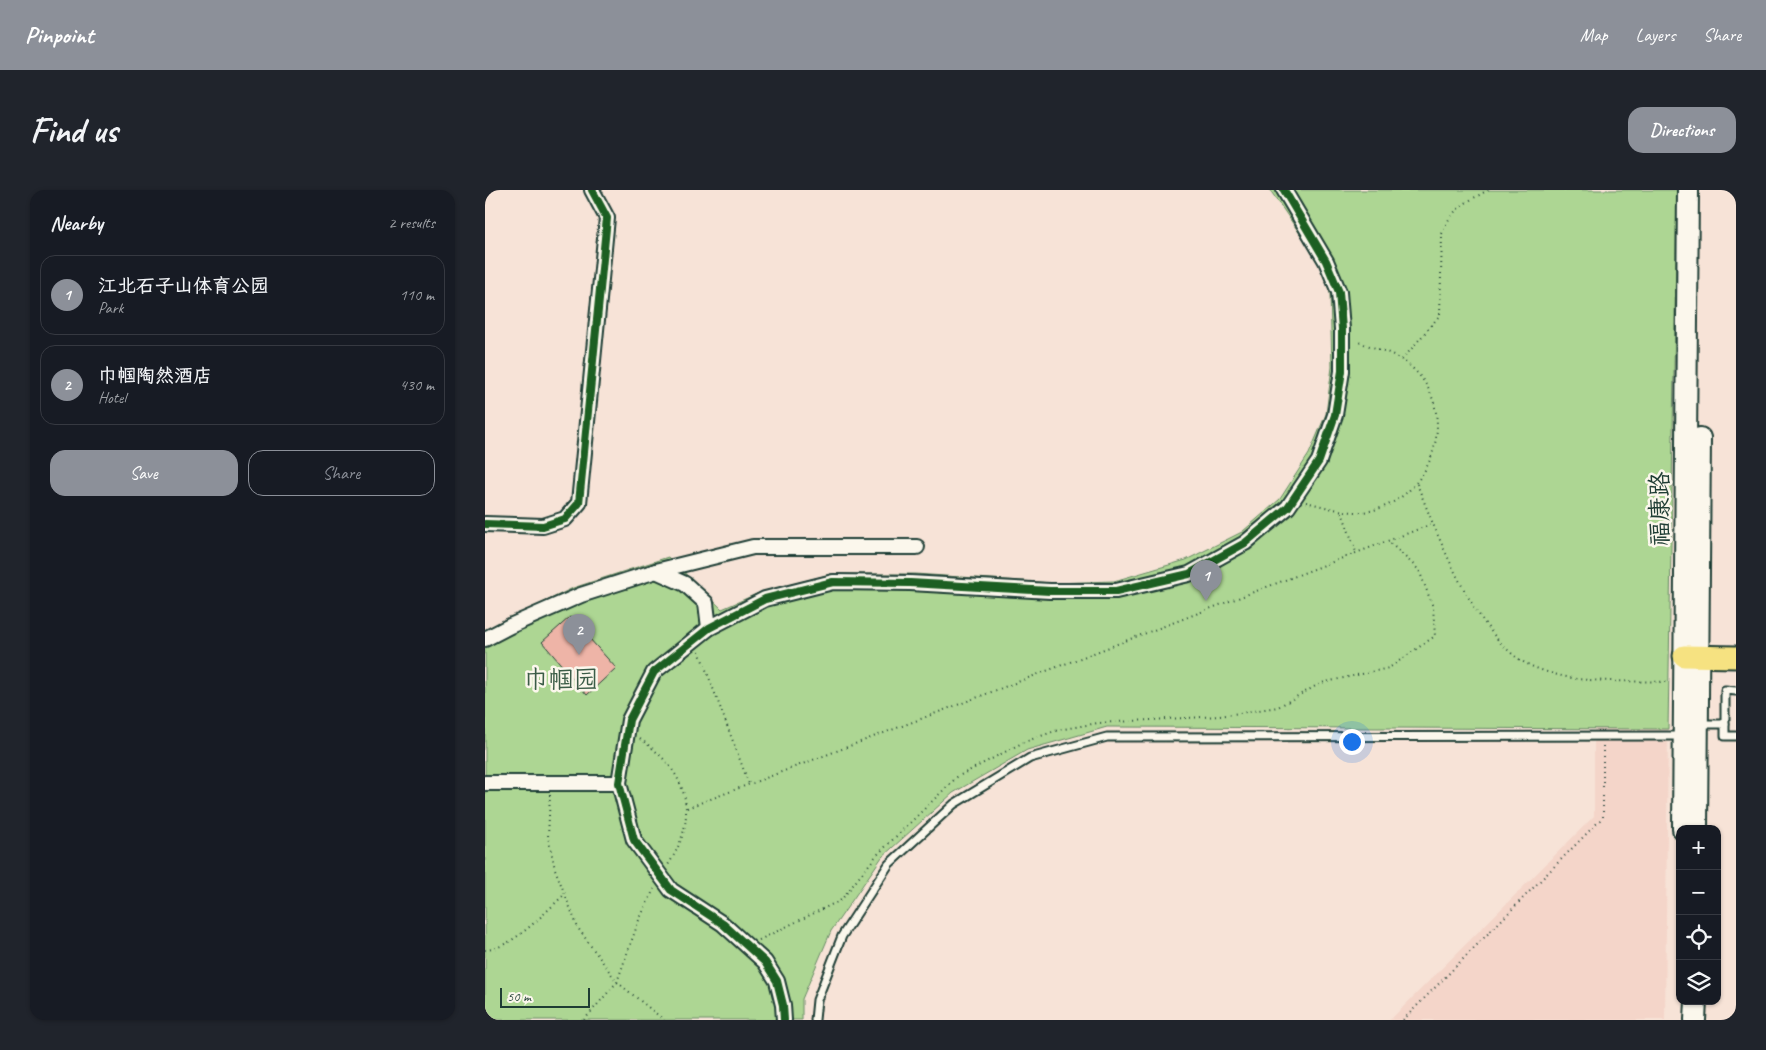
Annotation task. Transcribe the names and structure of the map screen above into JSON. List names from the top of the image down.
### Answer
{
  "streets": {
    "main road": ["福康路"]
  },
  "parks": ["巾帼园"],
  "scale_bar": "50 m",
  "page": {
    "header": "Pinpoint",
    "nav": ["Map", "Layers", "Share"],
    "buttons": [
      "Directions",
      ["Save", "Share"]
    ],
    "title": "Find us",
    "heading": ["Nearby", "2 results"],
    "list": [
      {
        "mark": "1",
        "name": "江北石子山体育公园",
        "note": "Park",
        "value": "110 m"
      },
      {
        "mark": "2",
        "name": "巾帼陶然酒店",
        "note": "Hotel",
        "value": "430 m"
      }
    ],
    "pins": ["1", "2"],
    "map_buttons": ["+", "−"],
    "scale": "50 m"
  }
}
